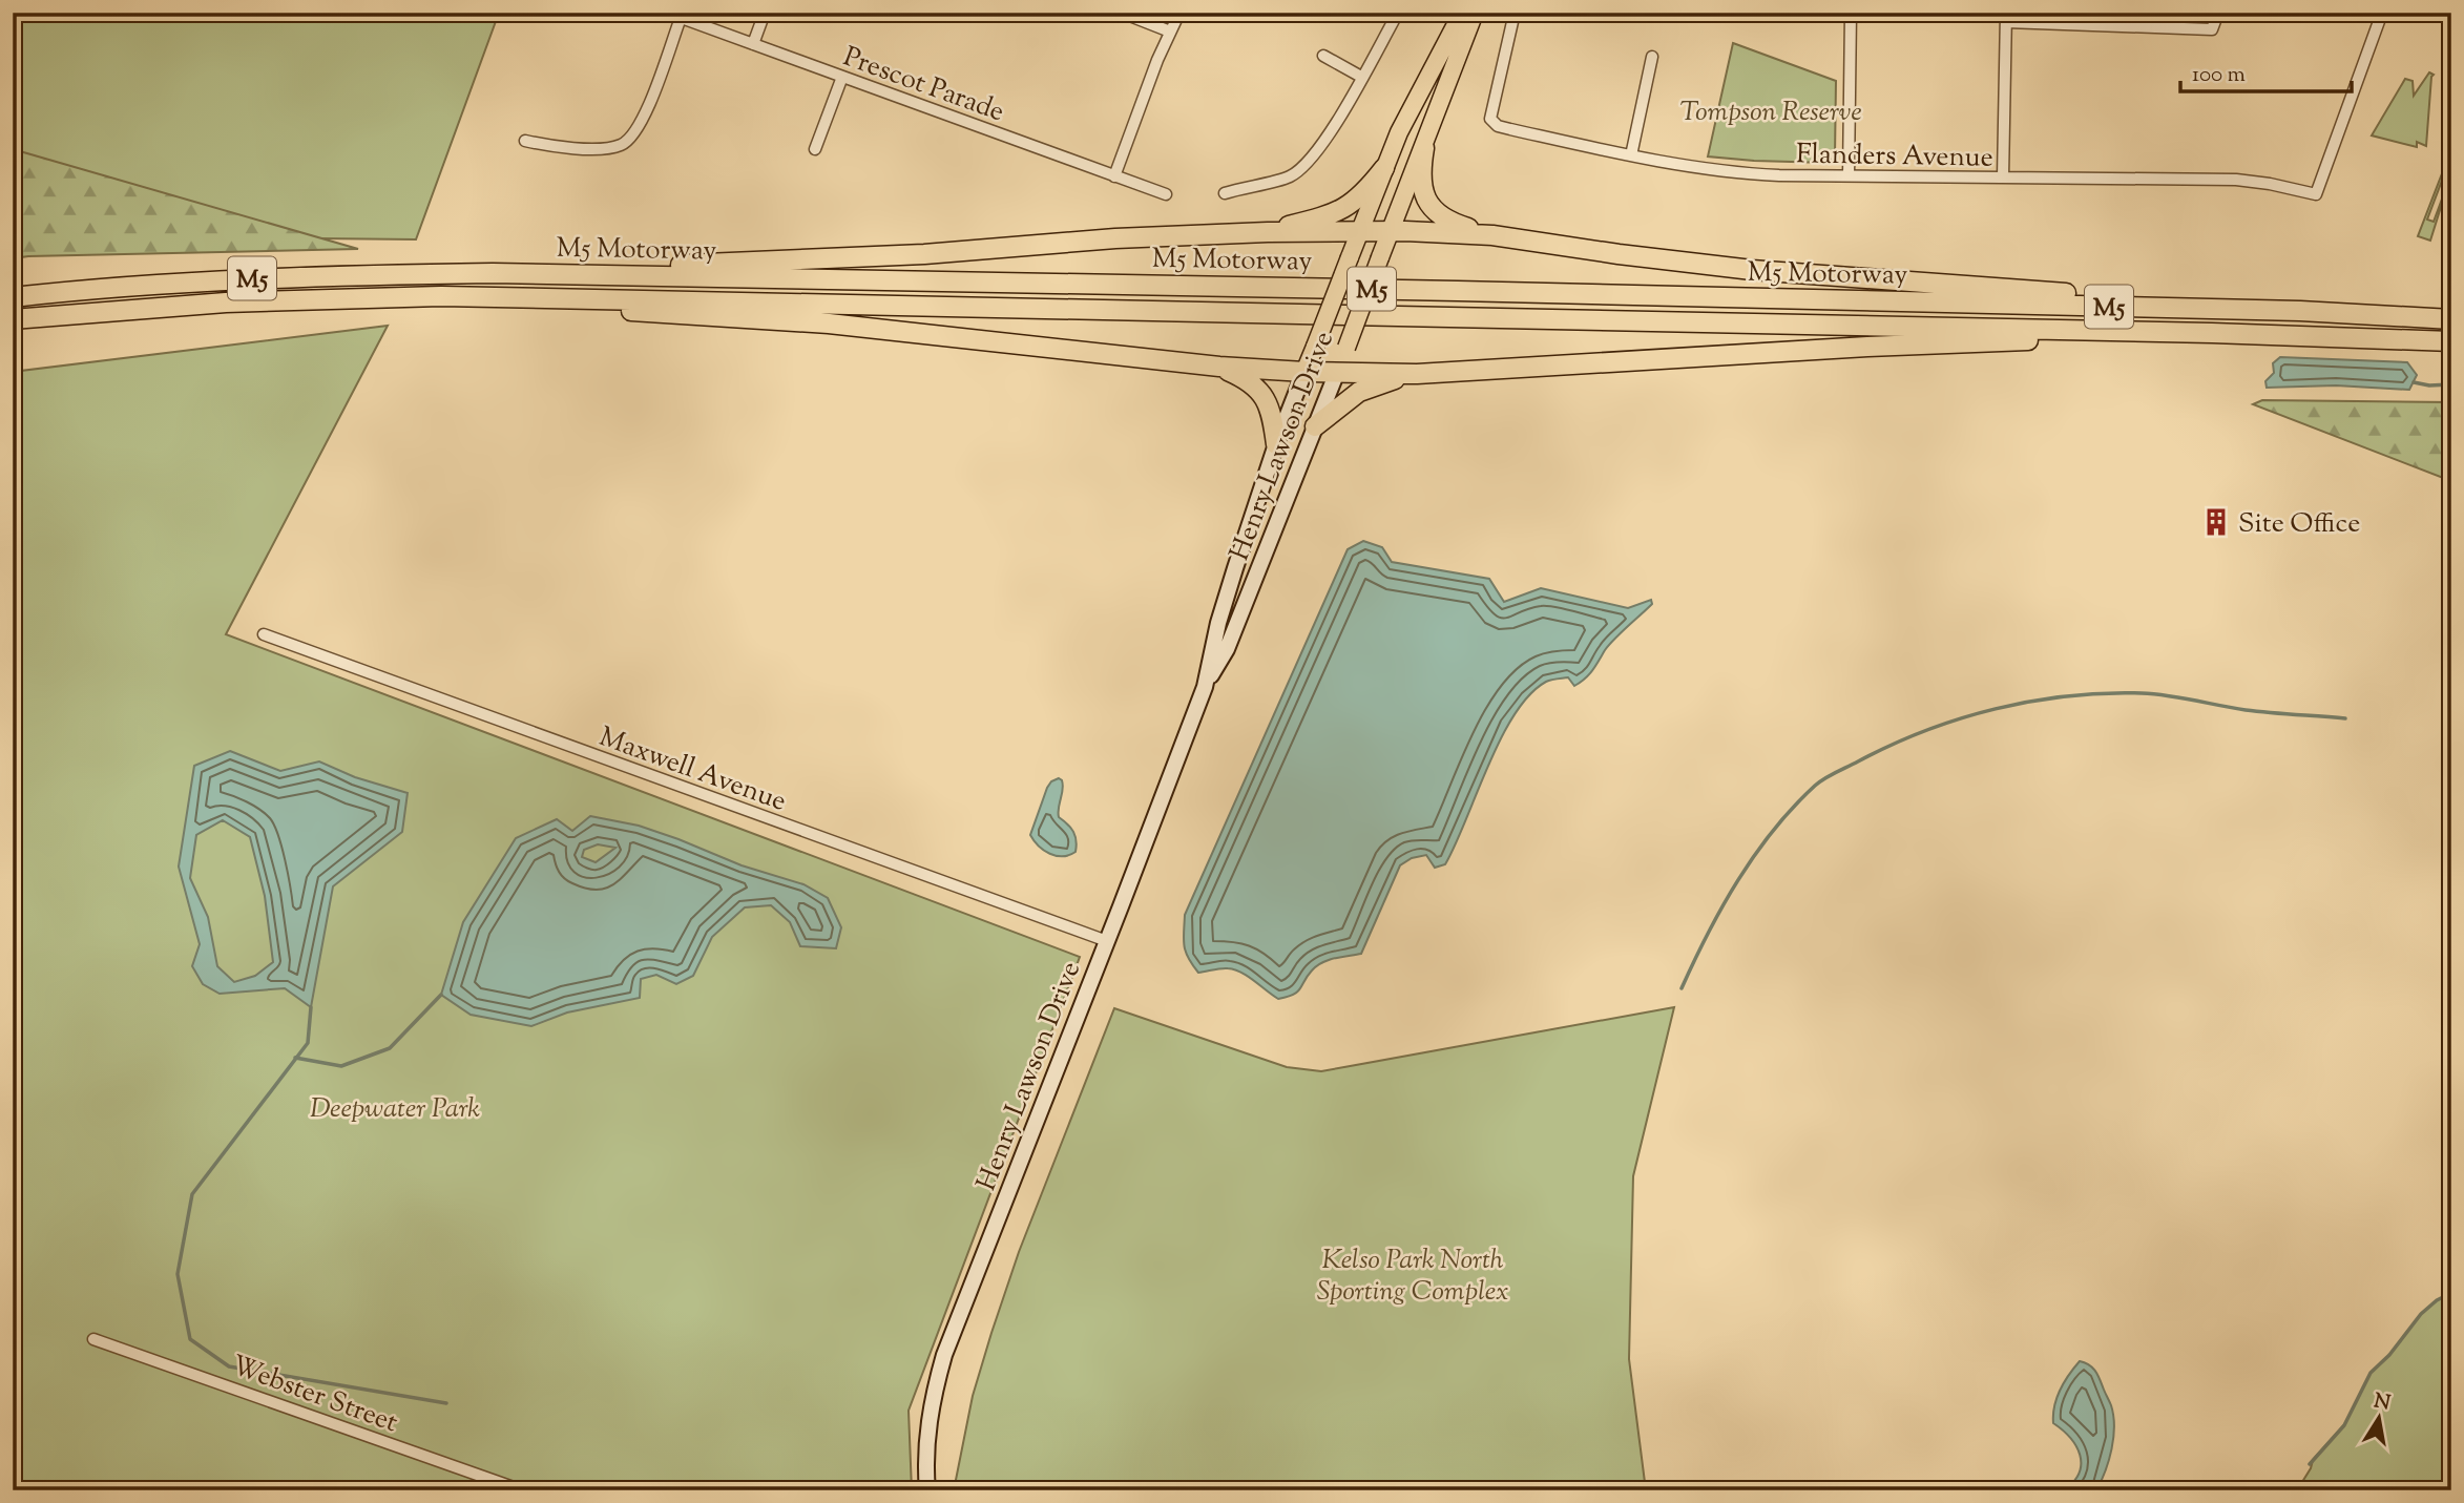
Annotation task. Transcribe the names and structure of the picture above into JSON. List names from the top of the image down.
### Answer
{
  "streets": {
    "highway": ["M5 Motorway", "M5"],
    "main road": ["Henry Lawson Drive"],
    "street": [
      "Prescot Parade",
      "Flanders Avenue",
      "Maxwell Avenue",
      "Webster Street"
    ]
  },
  "crossings": [
    ["Henry Lawson Drive", "Maxwell Avenue"]
  ],
  "parks": ["Tompson Reserve", "Deepwater Park", "Kelso Park North Sporting Complex"],
  "places": {
    "building": ["Site Office"]
  },
  "scale_bar": "100 m",
  "north": "top"
}
